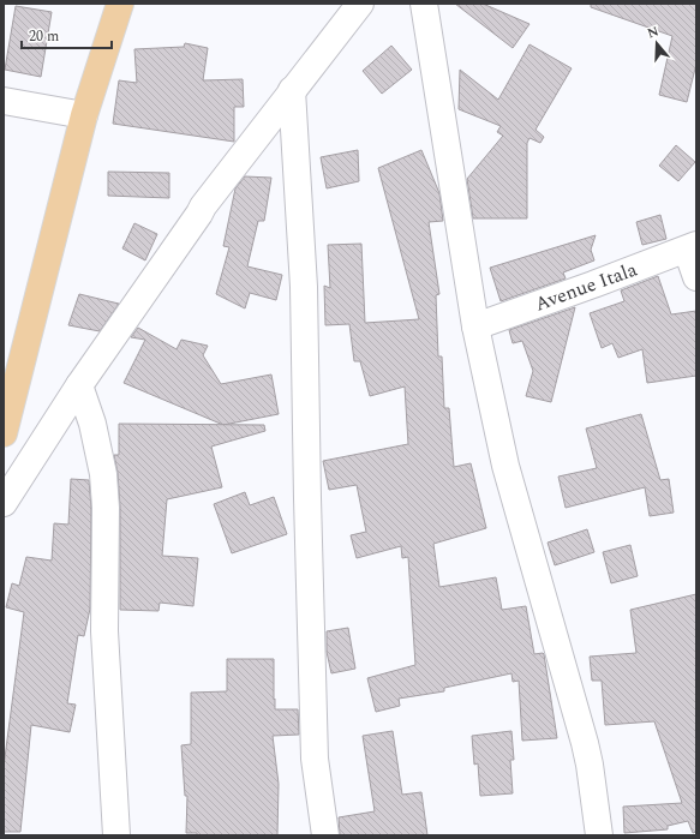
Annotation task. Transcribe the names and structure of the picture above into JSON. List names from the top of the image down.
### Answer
{
  "streets": {
    "street": ["Avenue Itala"]
  },
  "scale_bar": "20 m",
  "north": "top"
}
